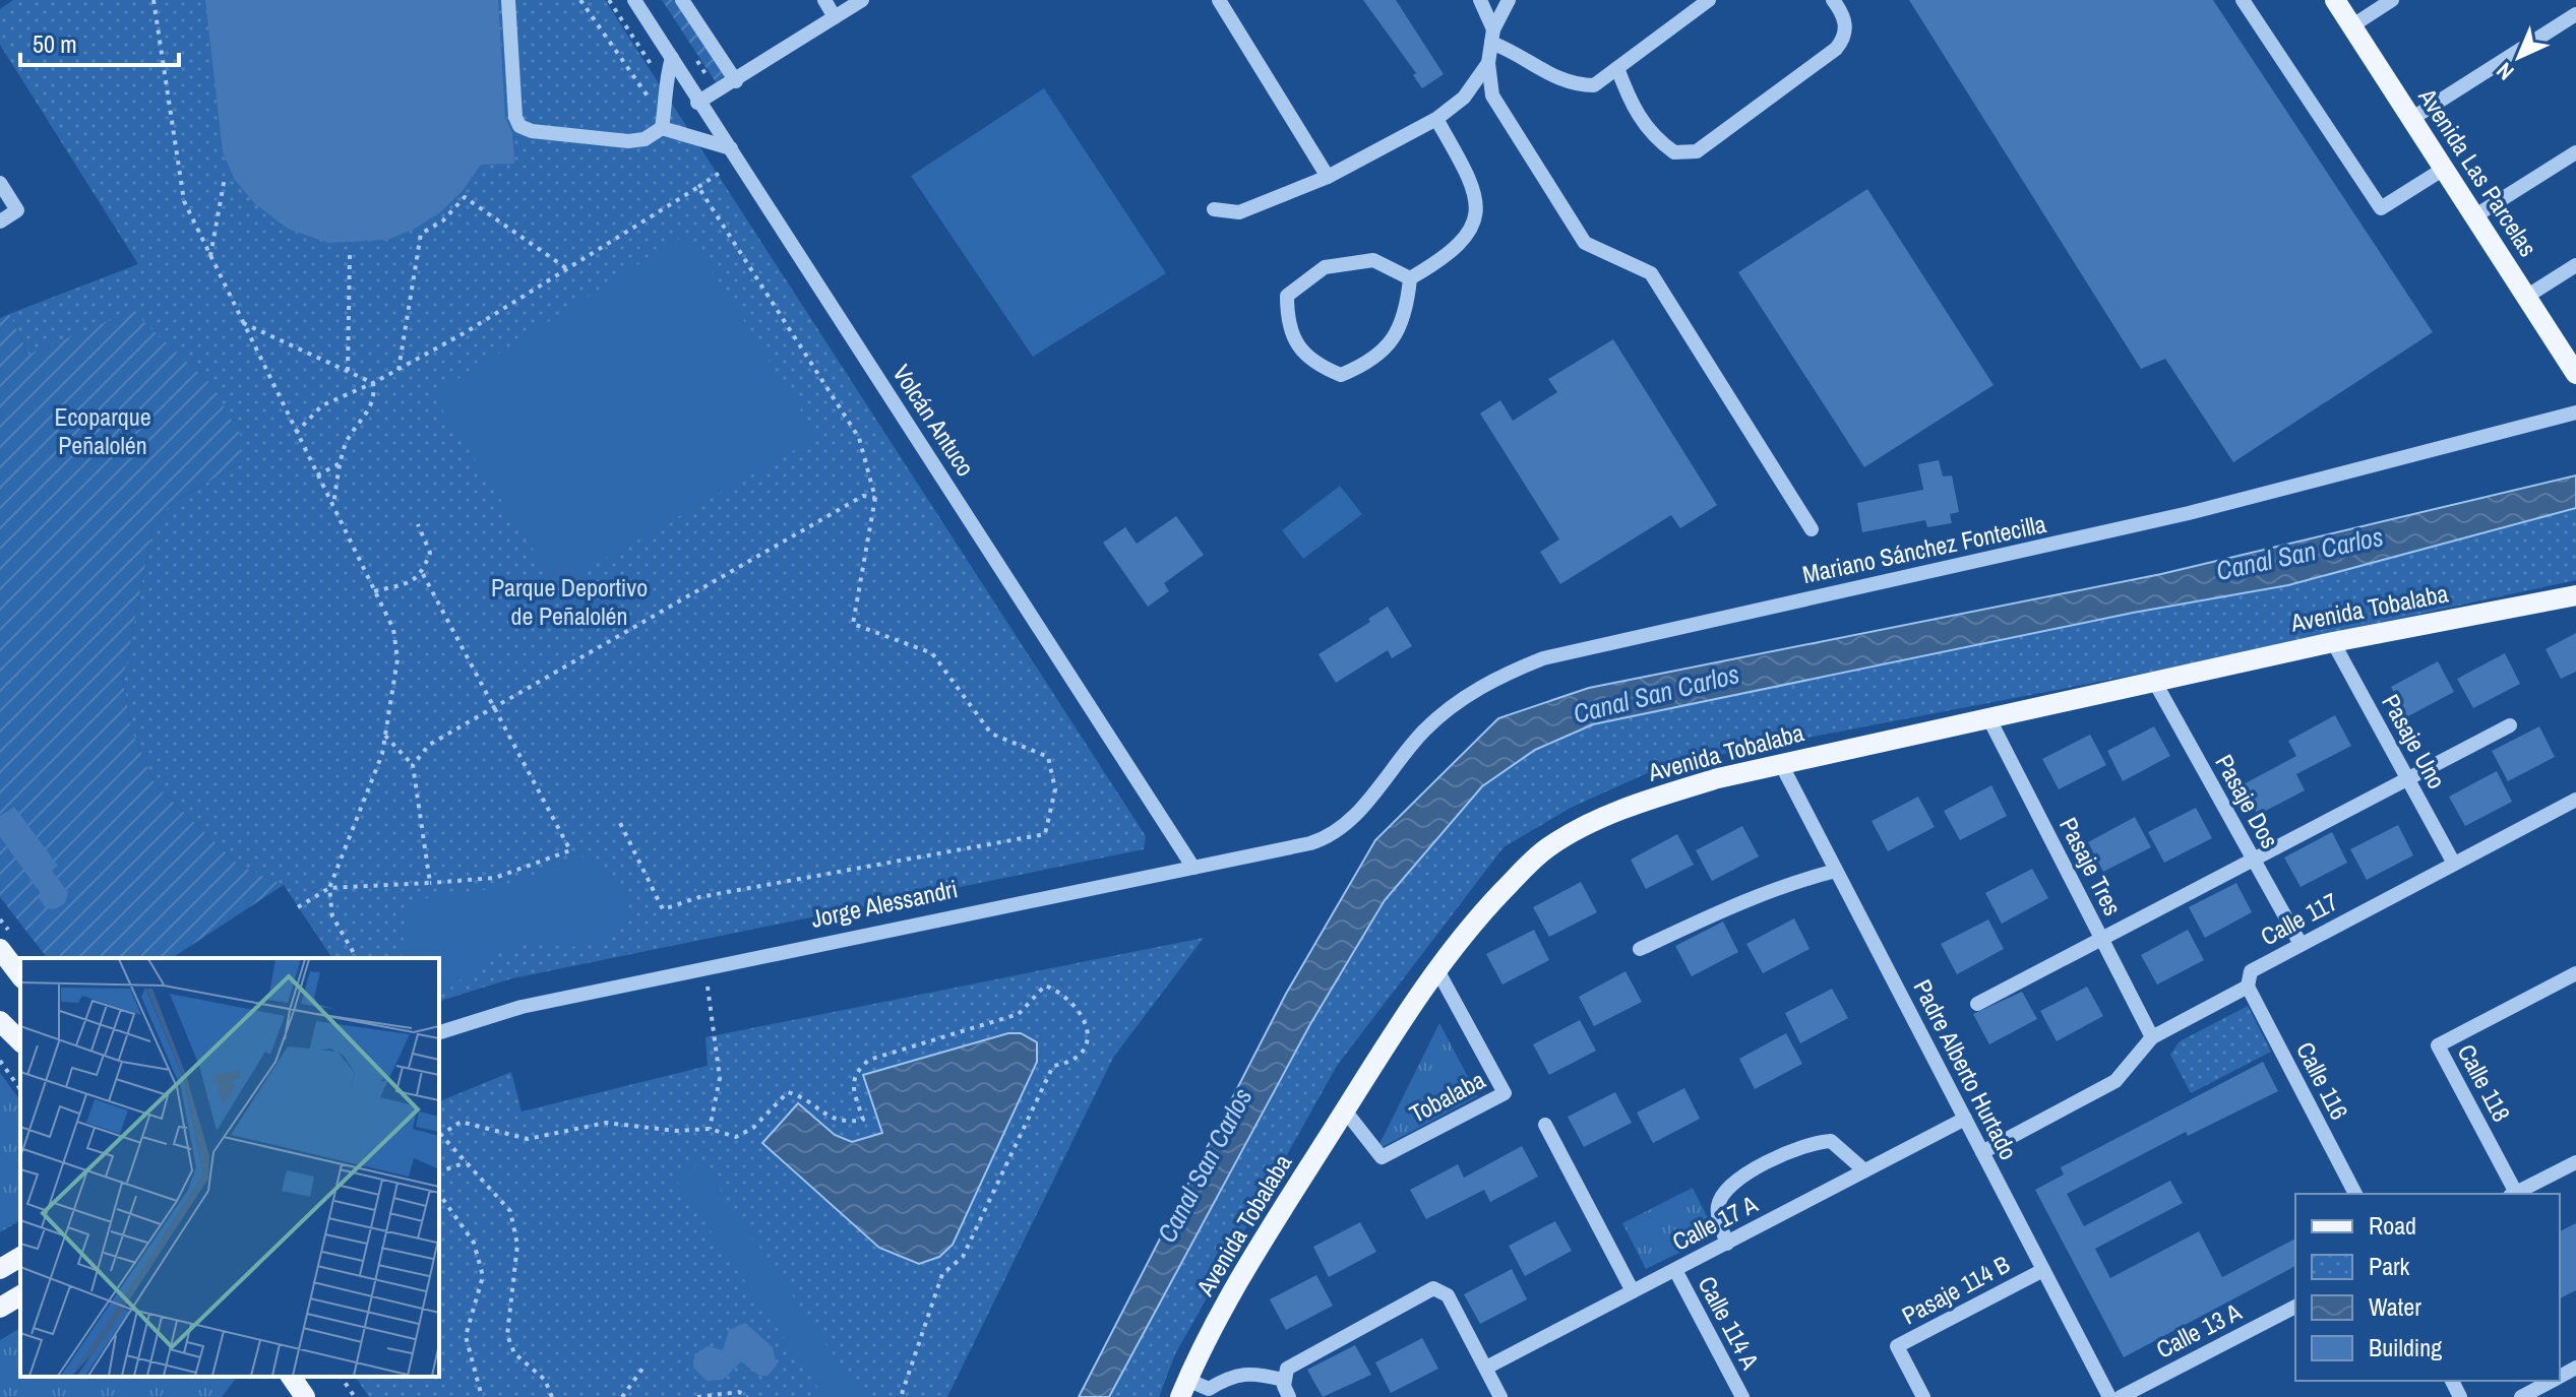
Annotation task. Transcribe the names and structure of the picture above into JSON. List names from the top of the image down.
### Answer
{
  "streets": {
    "main road": ["Avenida Las Parcelas", "Avenida Tobalaba"],
    "street": [
      "Volcán Antuco",
      "Mariano Sánchez Fontecilla",
      "Pasaje Uno",
      "Pasaje Dos",
      "Pasaje Tres",
      "Jorge Alessandri",
      "Calle 117",
      "Padre Alberto Hurtado",
      "Calle 116",
      "Calle 118",
      "Tobalaba",
      "Calle 17 A",
      "Pasaje 114 B",
      "Calle 114 A",
      "Calle 13 A"
    ]
  },
  "crossings": [
    ["Volcán Antuco", "Jorge Alessandri"],
    ["Mariano Sánchez Fontecilla", "Jorge Alessandri"],
    ["Avenida Tobalaba", "Pasaje Uno"],
    ["Avenida Tobalaba", "Pasaje Dos"],
    ["Avenida Tobalaba", "Pasaje Tres"],
    ["Avenida Tobalaba", "Padre Alberto Hurtado"],
    ["Avenida Tobalaba", "Tobalaba"],
    ["Pasaje Uno", "Calle 117"],
    ["Pasaje Dos", "Calle 117"],
    ["Pasaje Tres", "Calle 117"],
    ["Calle 117", "Padre Alberto Hurtado"],
    ["Calle 117", "Calle 116"],
    ["Padre Alberto Hurtado", "Calle 17 A"],
    ["Padre Alberto Hurtado", "Pasaje 114 B"],
    ["Calle 17 A", "Calle 114 A"]
  ],
  "water": ["Canal San Carlos"],
  "parks": ["Ecoparque Peñalolén", "Parque Deportivo de Peñalolén"],
  "legend": [
    "Road",
    "Park",
    "Water",
    "Building"
  ],
  "scale_bar": "50 m",
  "north": "bottom left"
}
